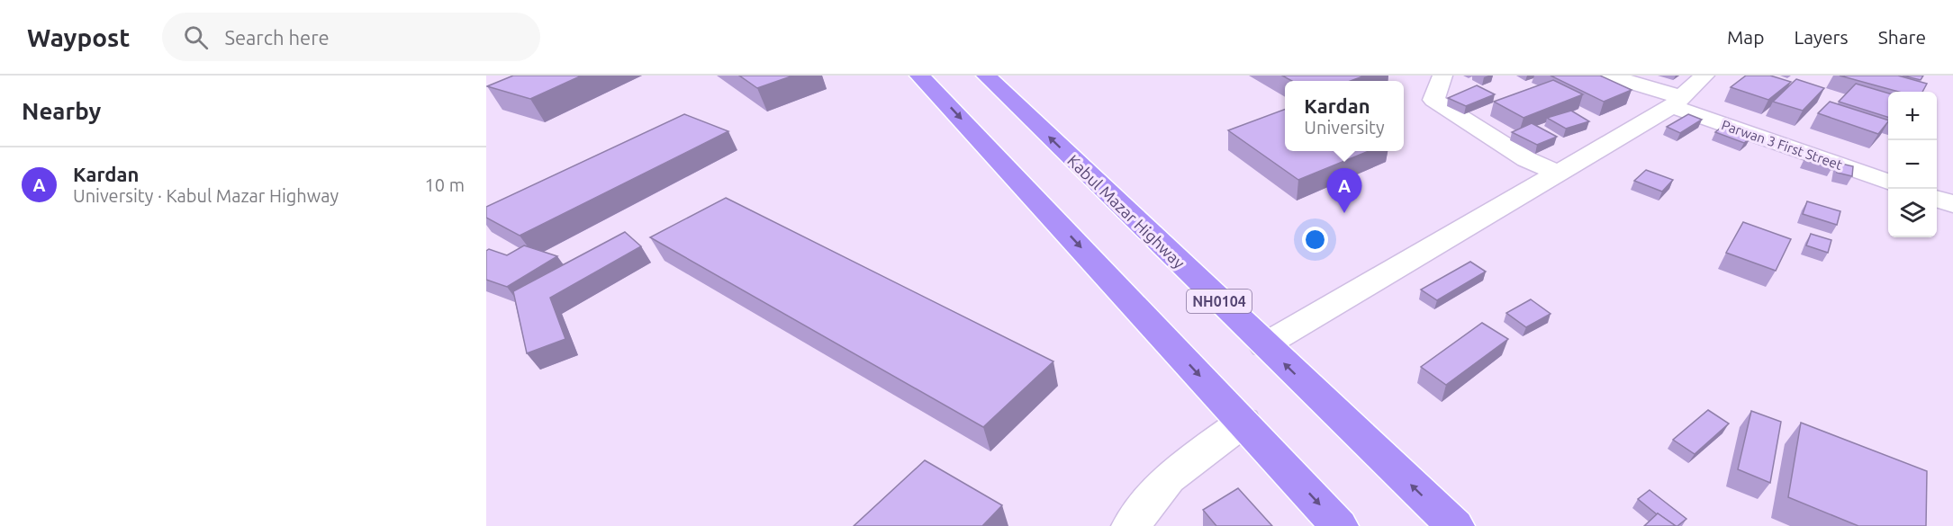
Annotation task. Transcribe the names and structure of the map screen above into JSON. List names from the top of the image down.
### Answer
{
  "streets": {
    "highway": ["Kabul Mazar Highway", "NH0104"],
    "street": ["Parwan 3 First Street"]
  },
  "page": {
    "header": "Waypost",
    "search": "Search here",
    "nav": ["Map", "Layers", "Share"],
    "heading": "Nearby",
    "popup": ["Kardan", "University"],
    "map_buttons": ["+", "−"],
    "list": [
      {
        "mark": "A",
        "name": "Kardan",
        "note": "University · Kabul Mazar Highway",
        "value": "10 m"
      }
    ],
    "pins": "A"
  }
}
